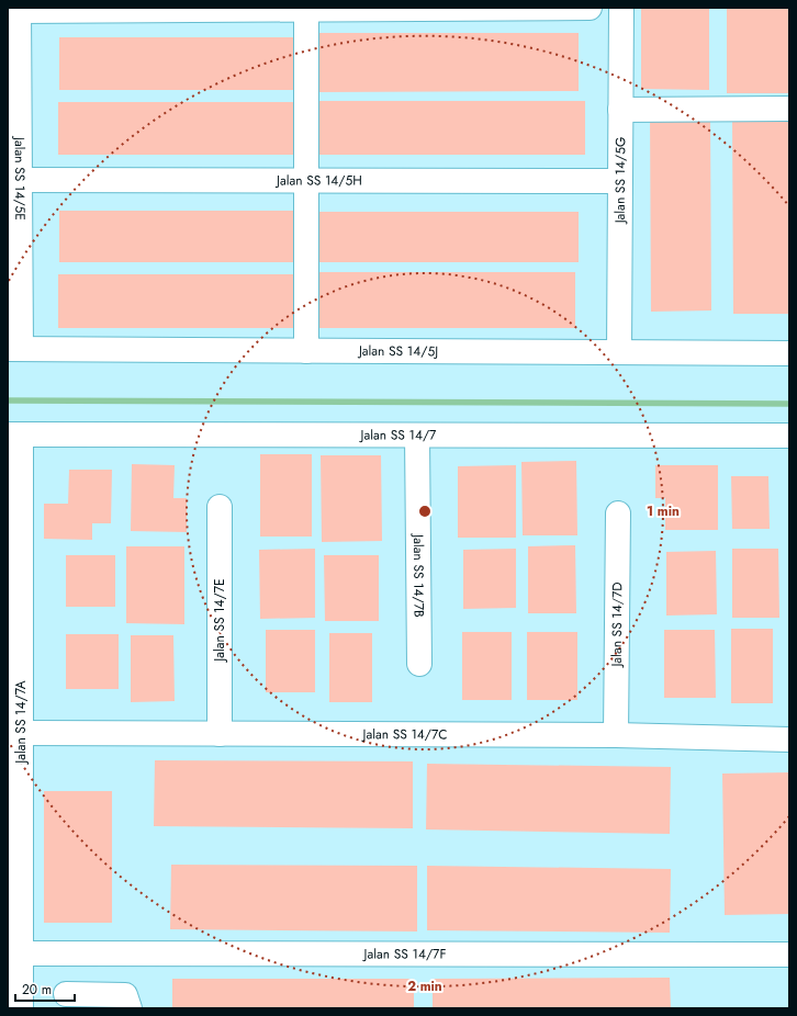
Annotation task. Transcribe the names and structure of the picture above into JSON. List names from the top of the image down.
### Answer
{
  "streets": {
    "street": [
      "Jalan SS 14/5E",
      "Jalan SS 14/5H",
      "Jalan SS 14/5G",
      "Jalan SS 14/5J",
      "Jalan SS 14/7",
      "Jalan SS 14/7B",
      "Jalan SS 14/7E",
      "Jalan SS 14/7D",
      "Jalan SS 14/7A",
      "Jalan SS 14/7C",
      "Jalan SS 14/7F"
    ]
  },
  "crossings": [
    ["Jalan SS 14/5E", "Jalan SS 14/5H"],
    ["Jalan SS 14/5E", "Jalan SS 14/5J"],
    ["Jalan SS 14/5H", "Jalan SS 14/5G"],
    ["Jalan SS 14/5G", "Jalan SS 14/5J"],
    ["Jalan SS 14/7", "Jalan SS 14/7B"],
    ["Jalan SS 14/7", "Jalan SS 14/7A"],
    ["Jalan SS 14/7E", "Jalan SS 14/7C"],
    ["Jalan SS 14/7D", "Jalan SS 14/7C"],
    ["Jalan SS 14/7A", "Jalan SS 14/7C"],
    ["Jalan SS 14/7A", "Jalan SS 14/7F"]
  ],
  "scale_bar": "20 m",
  "rings": ["1 min", "2 min"]
}
